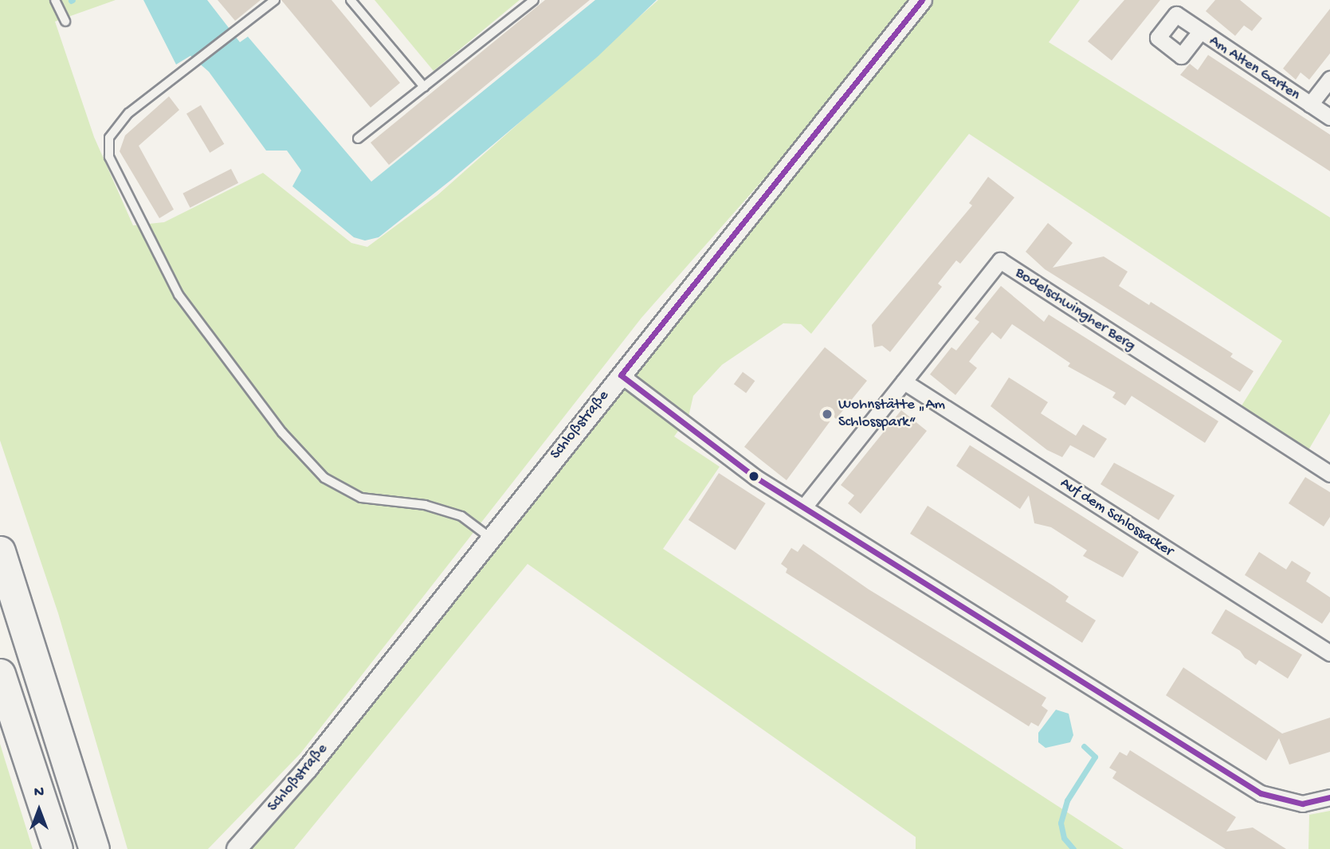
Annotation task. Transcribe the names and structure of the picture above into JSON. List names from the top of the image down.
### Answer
{
  "streets": {
    "street": [
      "Am Alten Garten",
      "Bodelschwingher Berg",
      "Schloßstraße",
      "Auf dem Schlossacker"
    ]
  },
  "crossings": [
    ["Bodelschwingher Berg", "Auf dem Schlossacker"]
  ],
  "places": ["Wohnstätte „Am Schlosspark“"],
  "north": "top"
}
